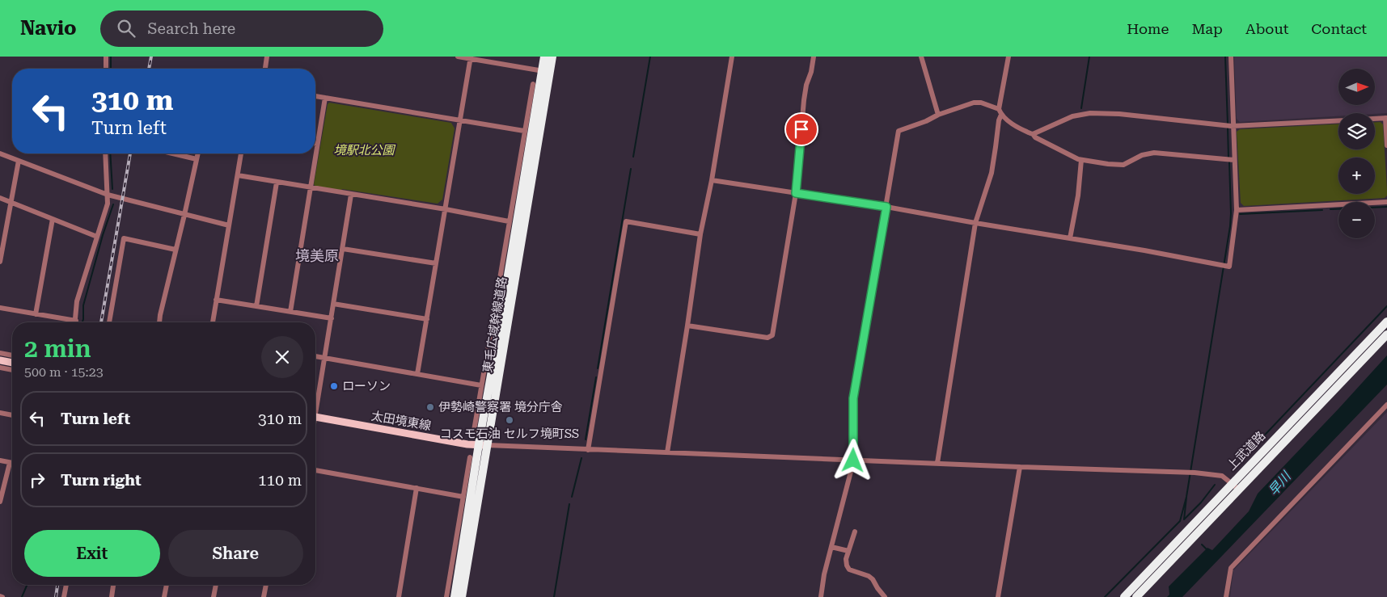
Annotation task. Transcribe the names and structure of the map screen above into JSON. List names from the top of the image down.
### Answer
{
  "streets": {
    "highway": ["東毛広域幹線道路", "上武道路"],
    "main road": ["太田境東線"]
  },
  "crossings": [
    ["東毛広域幹線道路", "太田境東線"]
  ],
  "districts": ["境美原"],
  "water": ["早川"],
  "parks": ["境駅北公園"],
  "places": ["ローソン", "伊勢崎警察署 境分庁舎", "コスモ石油 セルフ境町SS"],
  "north": "right",
  "page": {
    "header": "Navio",
    "search": "Search here",
    "nav": [
      "Home",
      "Map",
      "About",
      "Contact"
    ],
    "map_buttons": ["+", "−"],
    "turn": ["310 m", "Turn left"],
    "heading": ["2 min", "500 m · 15:23"],
    "list": [
      {
        "name": "Turn left",
        "value": "310 m"
      },
      {
        "name": "Turn right",
        "value": "110 m"
      }
    ],
    "buttons": ["Exit", "Share"]
  }
}
